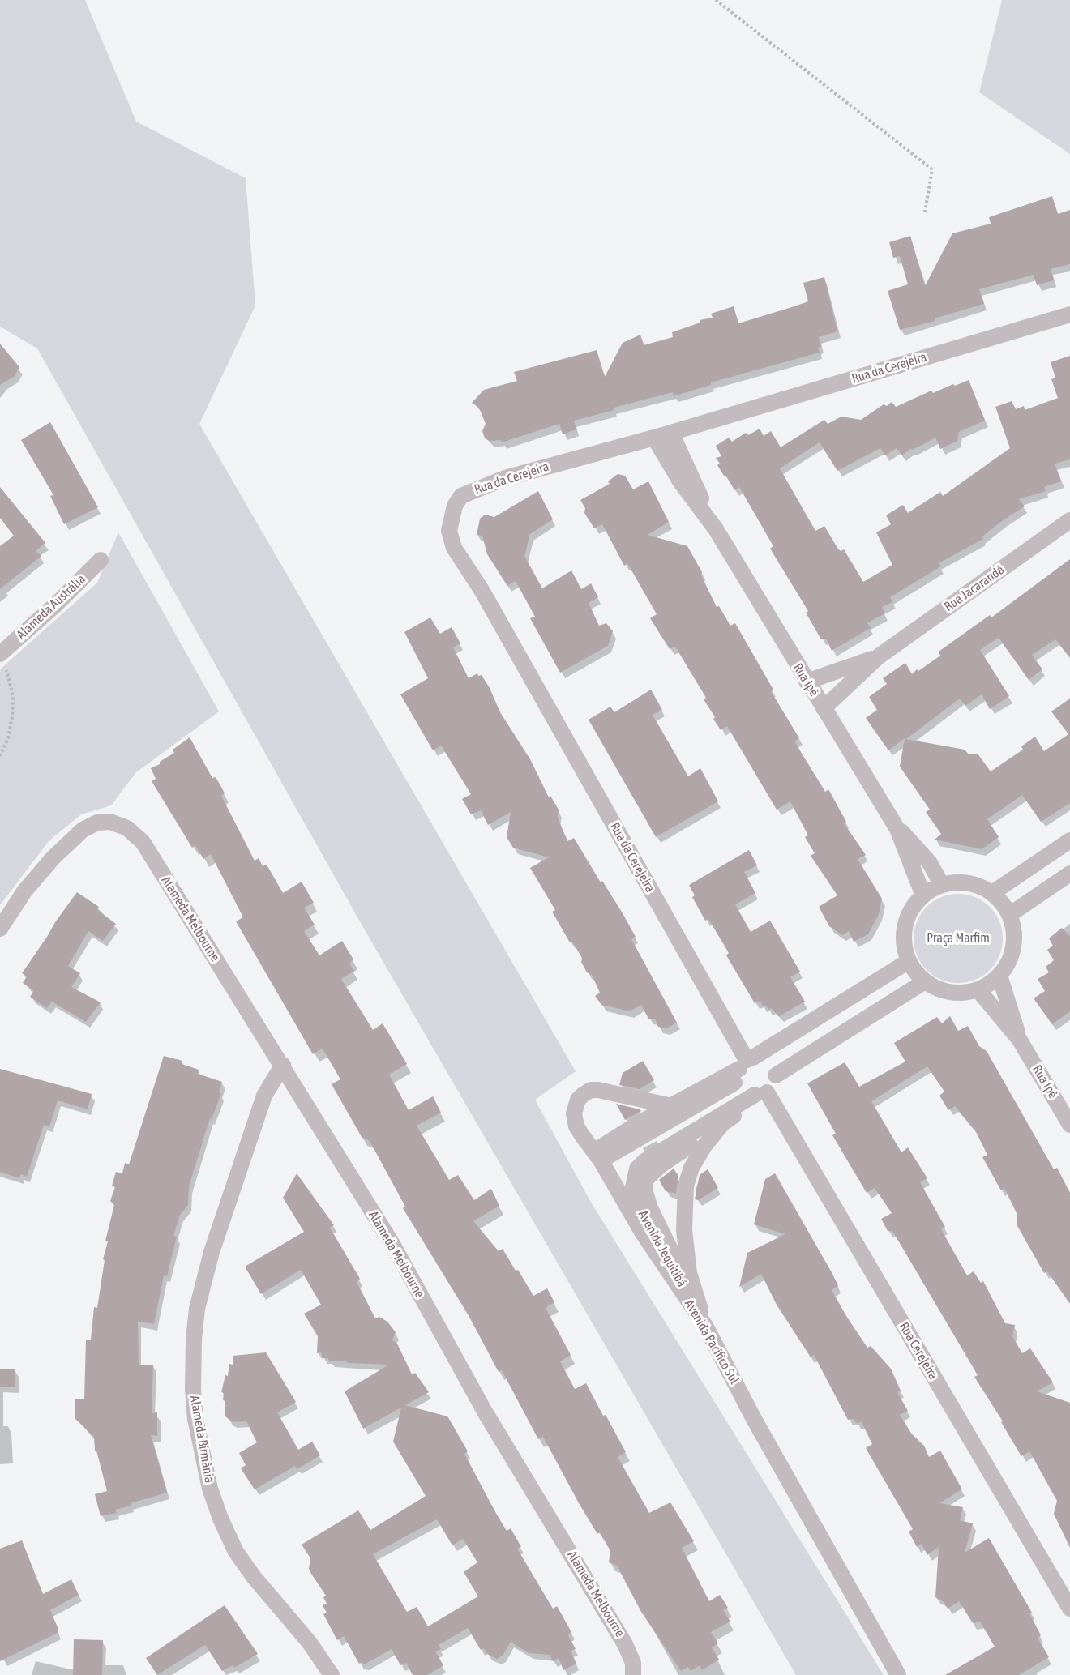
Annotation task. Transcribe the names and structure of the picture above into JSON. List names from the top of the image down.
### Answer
{
  "streets": {
    "street": [
      "Rua da Cerejeira",
      "Rua Jacarandá",
      "Alameda Austrália",
      "Rua Ipê",
      "Alameda Melbourne",
      "Avenida Jequitibá",
      "Avenida Pacífico Sul",
      "Rua Cerejeira",
      "Alameda Birmânia"
    ]
  },
  "crossings": [
    ["Rua da Cerejeira", "Rua Ipê"],
    ["Rua da Cerejeira", "Avenida Jequitibá"],
    ["Rua da Cerejeira", "Rua Cerejeira"],
    ["Rua Jacarandá", "Rua Ipê"],
    ["Alameda Melbourne", "Alameda Birmânia"],
    ["Avenida Jequitibá", "Avenida Pacífico Sul"],
    ["Avenida Jequitibá", "Rua Cerejeira"]
  ],
  "parks": ["Praça Marfim"]
}
